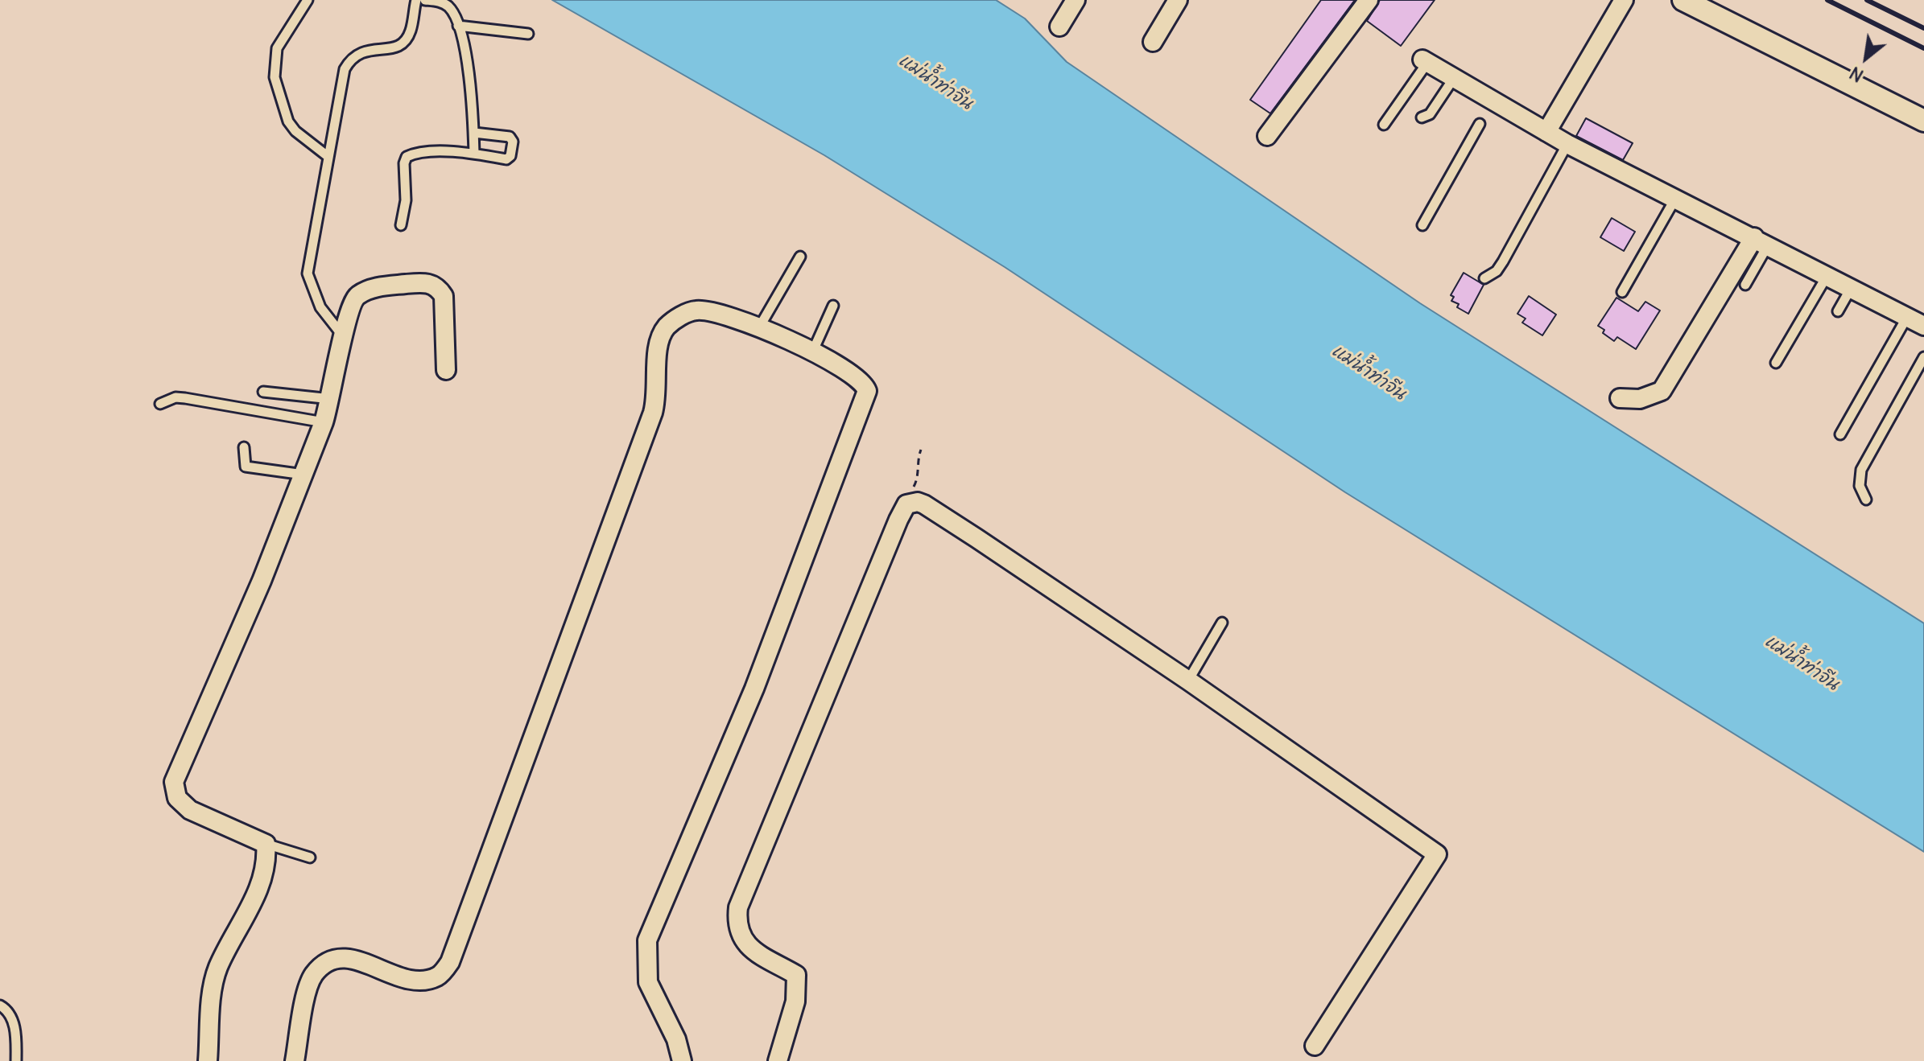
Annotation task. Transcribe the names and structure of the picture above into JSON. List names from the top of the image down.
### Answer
{
  "water": ["แม่น้ำท่าจีน"],
  "north": "bottom left"
}
